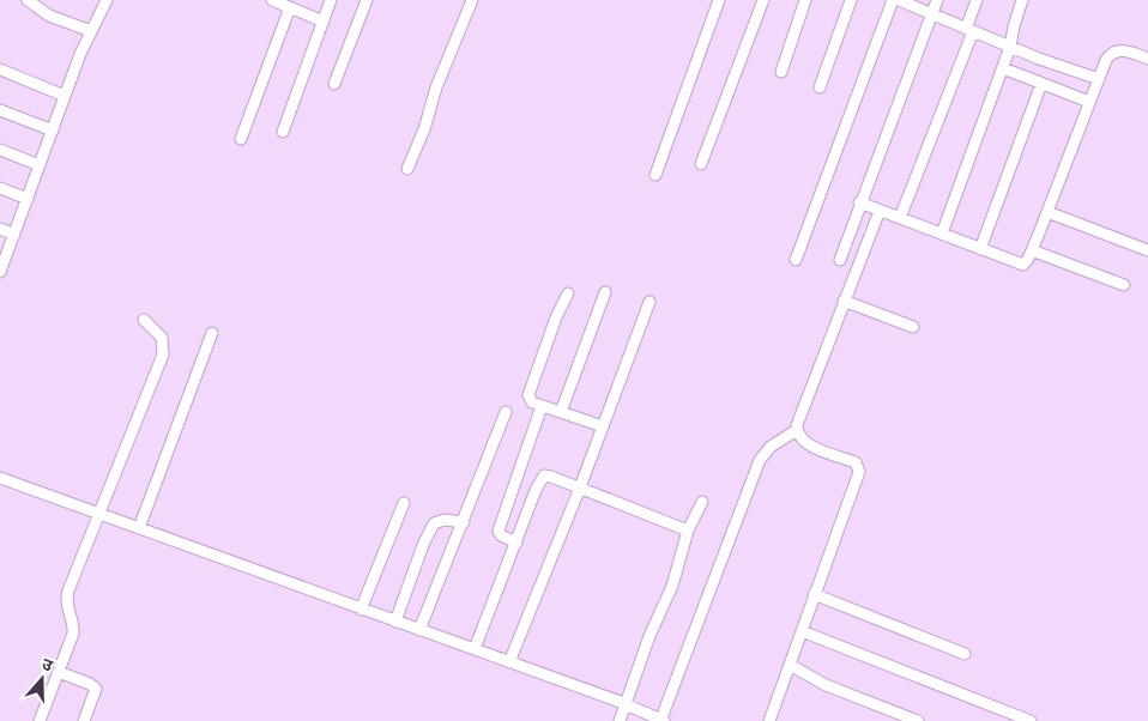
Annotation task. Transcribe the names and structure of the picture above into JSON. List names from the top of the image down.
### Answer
{
  "north": "top"
}
